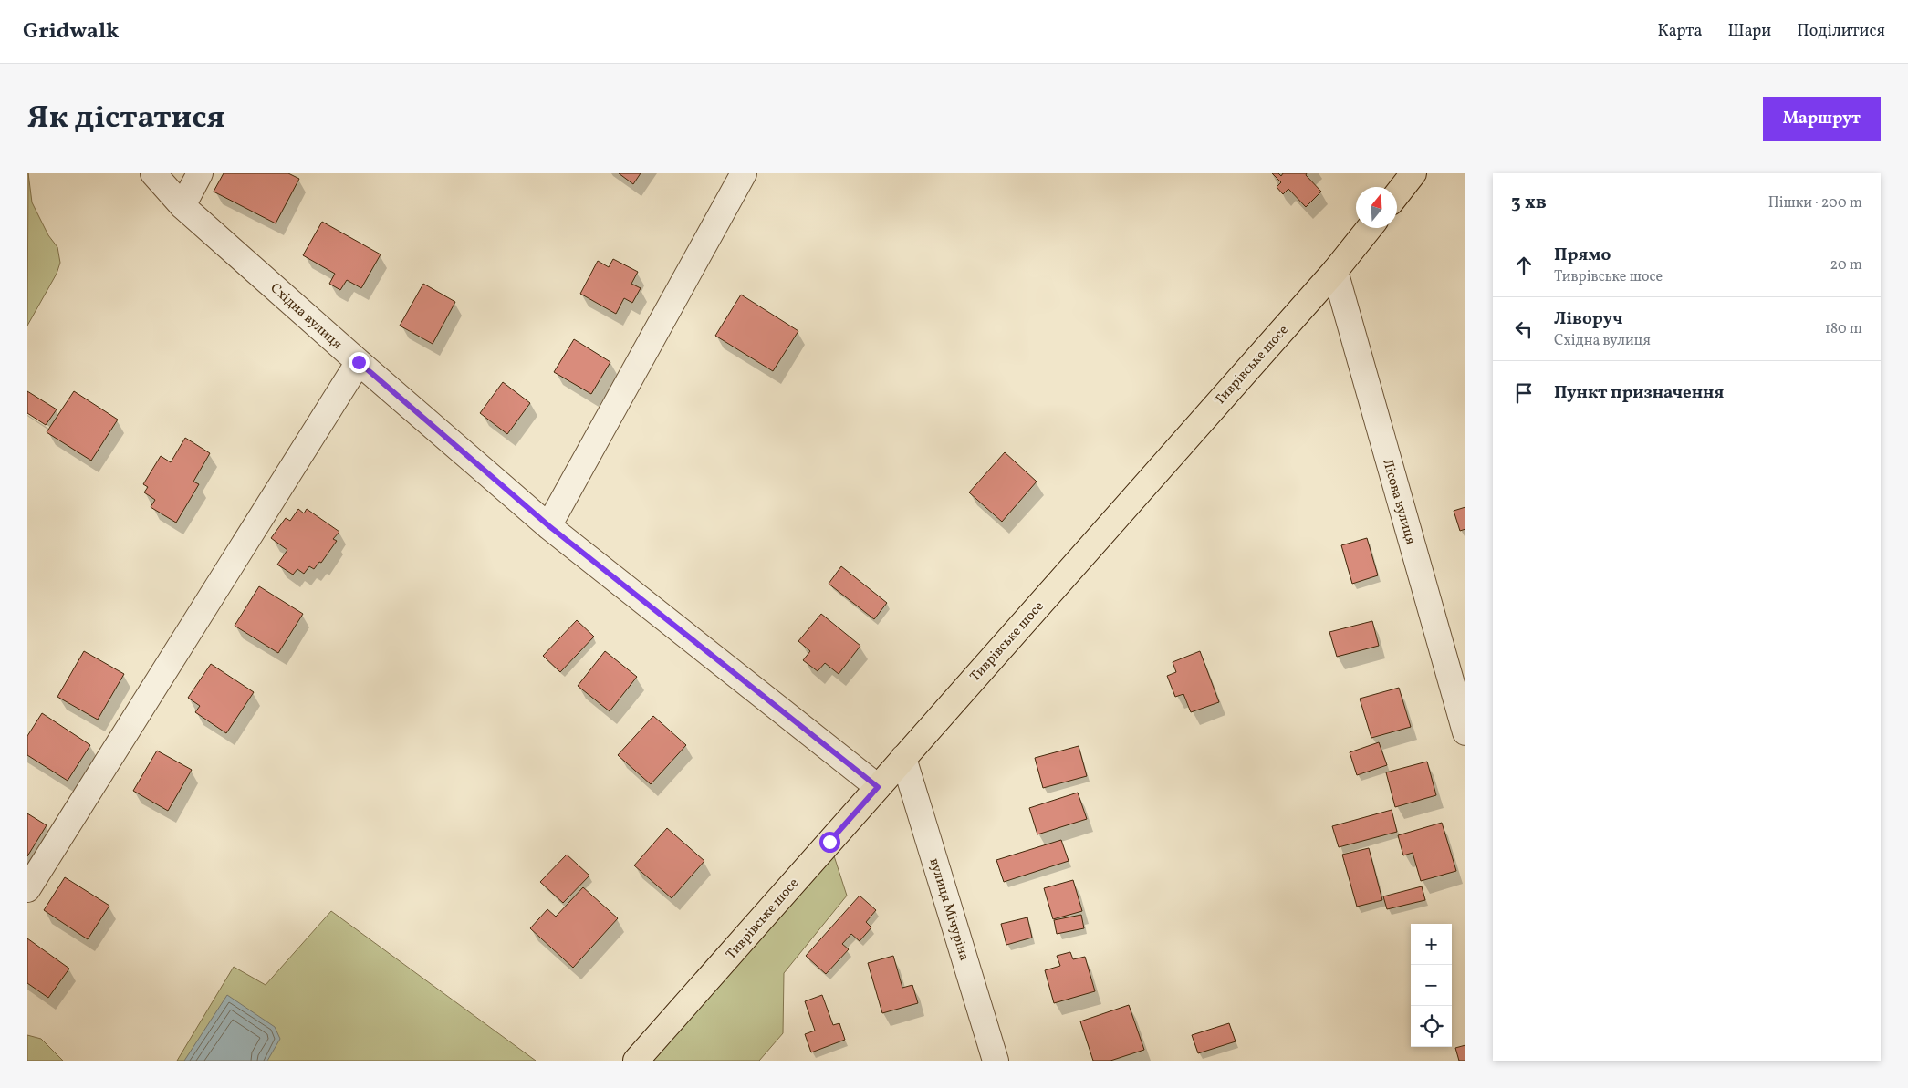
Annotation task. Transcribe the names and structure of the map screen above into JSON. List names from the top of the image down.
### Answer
{
  "streets": {
    "main road": ["Тиврівське шосе"],
    "street": ["Східна вулиця", "Лісова вулиця", "вулиця Мічуріна"]
  },
  "crossings": [
    ["Східна вулиця", "Тиврівське шосе"],
    ["Тиврівське шосе", "Лісова вулиця"],
    ["Тиврівське шосе", "вулиця Мічуріна"]
  ],
  "north": "top",
  "page": {
    "header": "Gridwalk",
    "nav": ["Карта", "Шари", "Поділитися"],
    "title": "Як дістатися",
    "buttons": "Маршрут",
    "heading": ["3 хв", "Пішки · 200 m"],
    "list": [
      ["Прямо", "Тиврівське шосе", "20 m"],
      ["Ліворуч", "Східна вулиця", "180 m"],
      "Пункт призначення"
    ],
    "map_buttons": ["+", "−"]
  }
}
